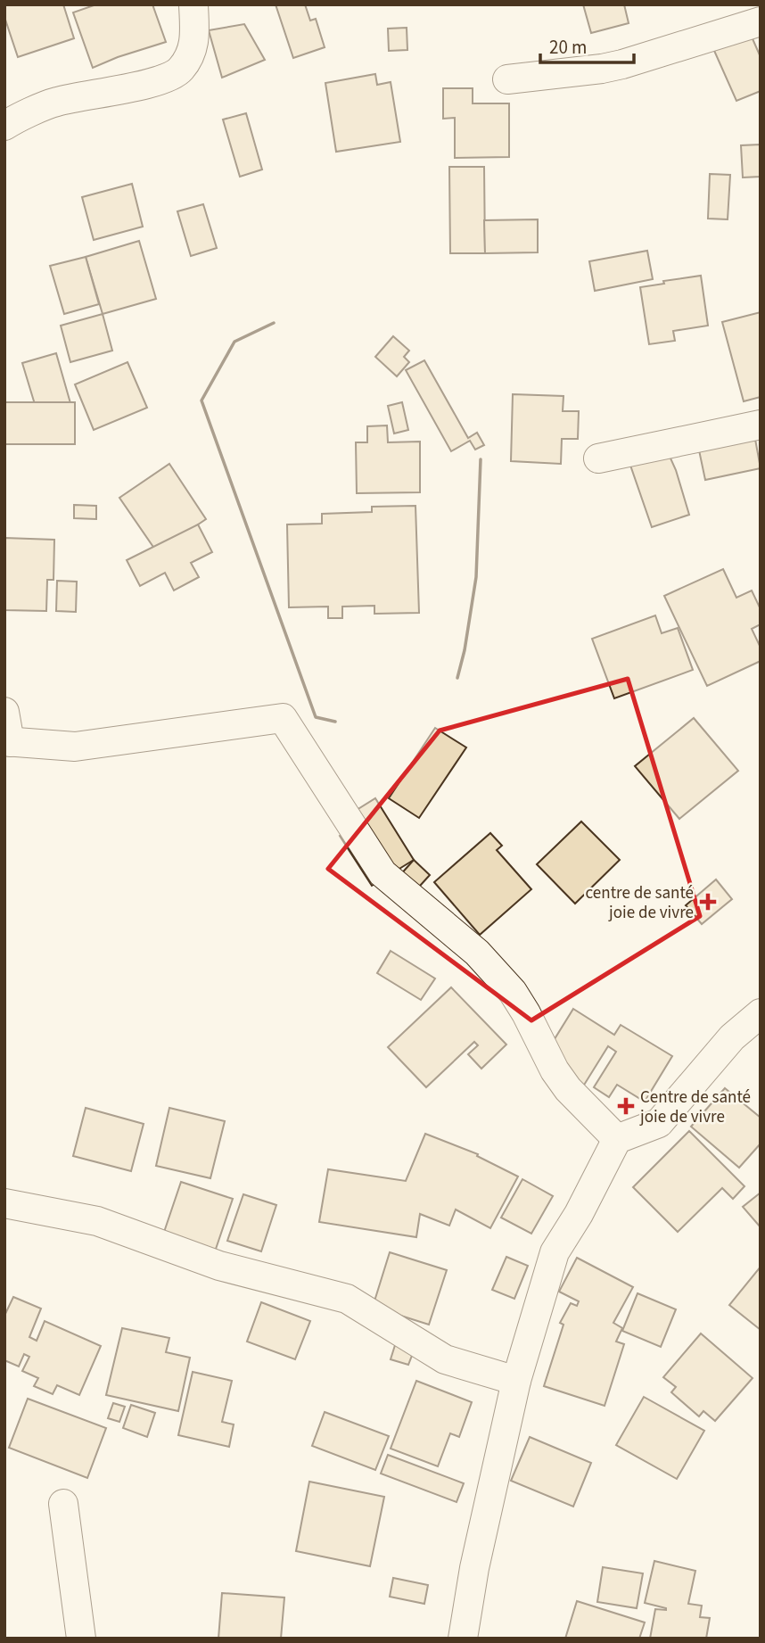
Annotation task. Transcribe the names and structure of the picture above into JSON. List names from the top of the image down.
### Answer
{
  "places": {
    "health": ["centre de santé joie de vivre", "Centre de santé joie de vivre"]
  },
  "scale_bar": "20 m"
}
